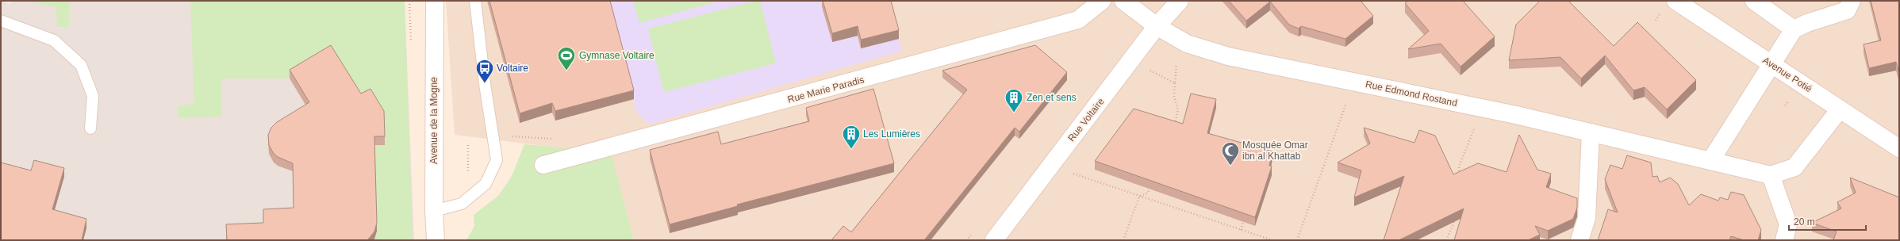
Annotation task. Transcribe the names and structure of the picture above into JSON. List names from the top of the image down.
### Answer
{
  "streets": {
    "street": [
      "Avenue Potié",
      "Rue Marie Paradis",
      "Rue Edmond Rostand",
      "Rue Voltaire",
      "Avenue de la Mogne"
    ]
  },
  "crossings": [
    ["Rue Edmond Rostand", "Rue Voltaire"]
  ],
  "places": {
    "sports": ["Gymnase Voltaire"],
    "bus stop": ["Voltaire"],
    "building": ["Zen et sens", "Les Lumières"],
    "mosque": ["Mosquée Omar ibn al Khattab"]
  },
  "scale_bar": "20 m"
}
